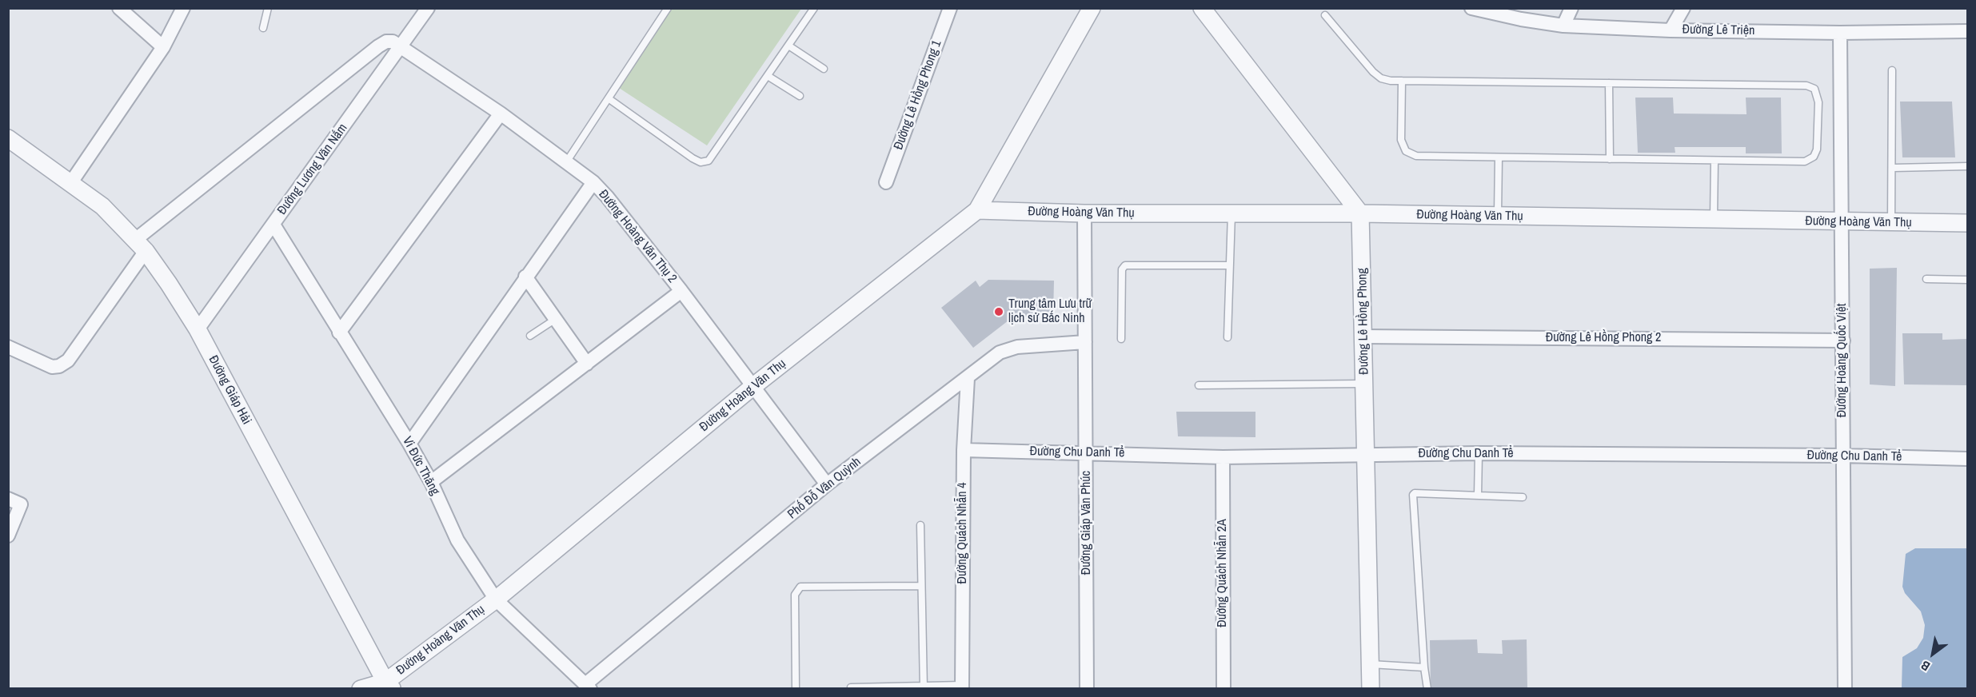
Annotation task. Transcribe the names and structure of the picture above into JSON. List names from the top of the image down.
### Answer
{
  "streets": {
    "street": [
      "Đường Lê Triện",
      "Đường Lê Hồng Phong 1",
      "Đường Lương Văn Nắm",
      "Đường Hoàng Văn Thụ",
      "Đường Hoàng Văn Thụ 2",
      "Đường Lê Hồng Phong",
      "Đường Lê Hồng Phong 2",
      "Đường Hoàng Quốc Việt",
      "Đường Giáp Hải",
      "Đường Chu Danh Tể",
      "Vi Đức Thăng",
      "Phố Đỗ Văn Quỳnh",
      "Đường Giáp Văn Phúc",
      "Đường Quách Nhẫn 4",
      "Đường Quách Nhẫn 2A"
    ]
  },
  "crossings": [
    ["Đường Lê Triện", "Đường Hoàng Quốc Việt"],
    ["Đường Lương Văn Nắm", "Đường Hoàng Văn Thụ 2"],
    ["Đường Lương Văn Nắm", "Đường Giáp Hải"],
    ["Đường Lương Văn Nắm", "Vi Đức Thăng"],
    ["Đường Hoàng Văn Thụ", "Đường Hoàng Văn Thụ 2"],
    ["Đường Hoàng Văn Thụ", "Đường Lê Hồng Phong"],
    ["Đường Hoàng Văn Thụ", "Đường Hoàng Quốc Việt"],
    ["Đường Hoàng Văn Thụ", "Đường Giáp Hải"],
    ["Đường Hoàng Văn Thụ", "Vi Đức Thăng"],
    ["Đường Hoàng Văn Thụ", "Đường Giáp Văn Phúc"],
    ["Đường Hoàng Văn Thụ 2", "Phố Đỗ Văn Quỳnh"],
    ["Đường Lê Hồng Phong", "Đường Lê Hồng Phong 2"],
    ["Đường Lê Hồng Phong", "Đường Chu Danh Tể"],
    ["Đường Lê Hồng Phong 2", "Đường Hoàng Quốc Việt"],
    ["Đường Hoàng Quốc Việt", "Đường Chu Danh Tể"],
    ["Đường Chu Danh Tể", "Đường Giáp Văn Phúc"],
    ["Đường Chu Danh Tể", "Đường Quách Nhẫn 4"],
    ["Đường Chu Danh Tể", "Đường Quách Nhẫn 2A"],
    ["Vi Đức Thăng", "Phố Đỗ Văn Quỳnh"],
    ["Phố Đỗ Văn Quỳnh", "Đường Giáp Văn Phúc"],
    ["Phố Đỗ Văn Quỳnh", "Đường Quách Nhẫn 4"]
  ],
  "places": ["Trung tâm Lưu trữ lịch sử Bắc Ninh"],
  "north": "bottom left"
}
